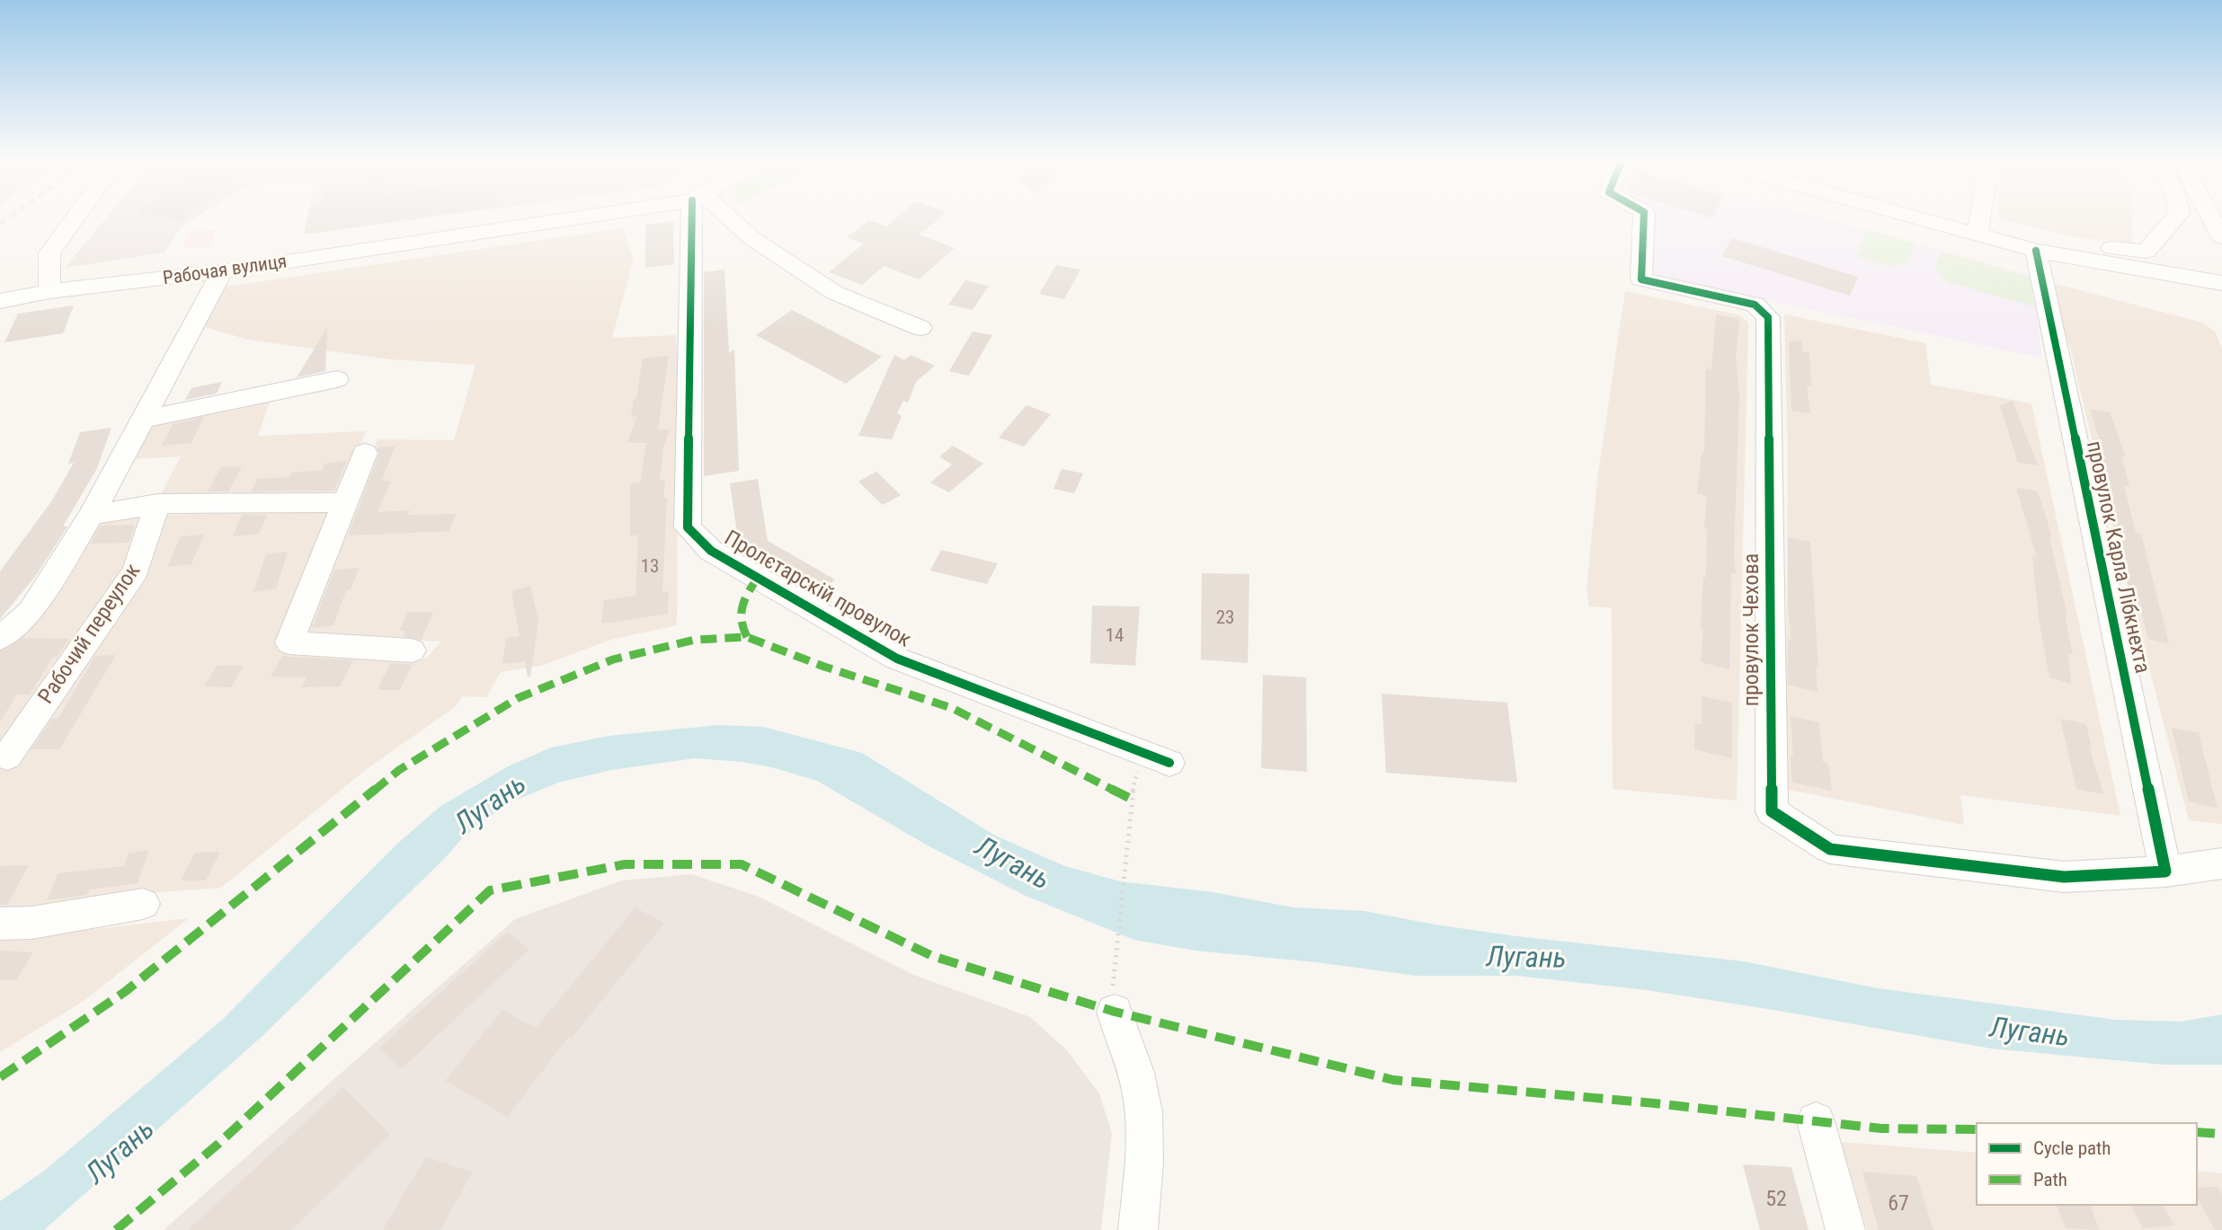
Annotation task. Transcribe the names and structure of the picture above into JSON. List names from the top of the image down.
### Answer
{
  "streets": {
    "street": [
      "Рабочая вулиця",
      "провулок Карла Лібкнехта",
      "Пролєтарскій провулок",
      "провулок Чехова",
      "Рабочий переулок"
    ]
  },
  "crossings": [
    ["провулок Карла Лібкнехта", "провулок Чехова"]
  ],
  "water": ["Лугань"],
  "house_numbers": [
    "13",
    "23",
    "14",
    "52",
    "67"
  ],
  "legend": ["Cycle path", "Path"]
}
